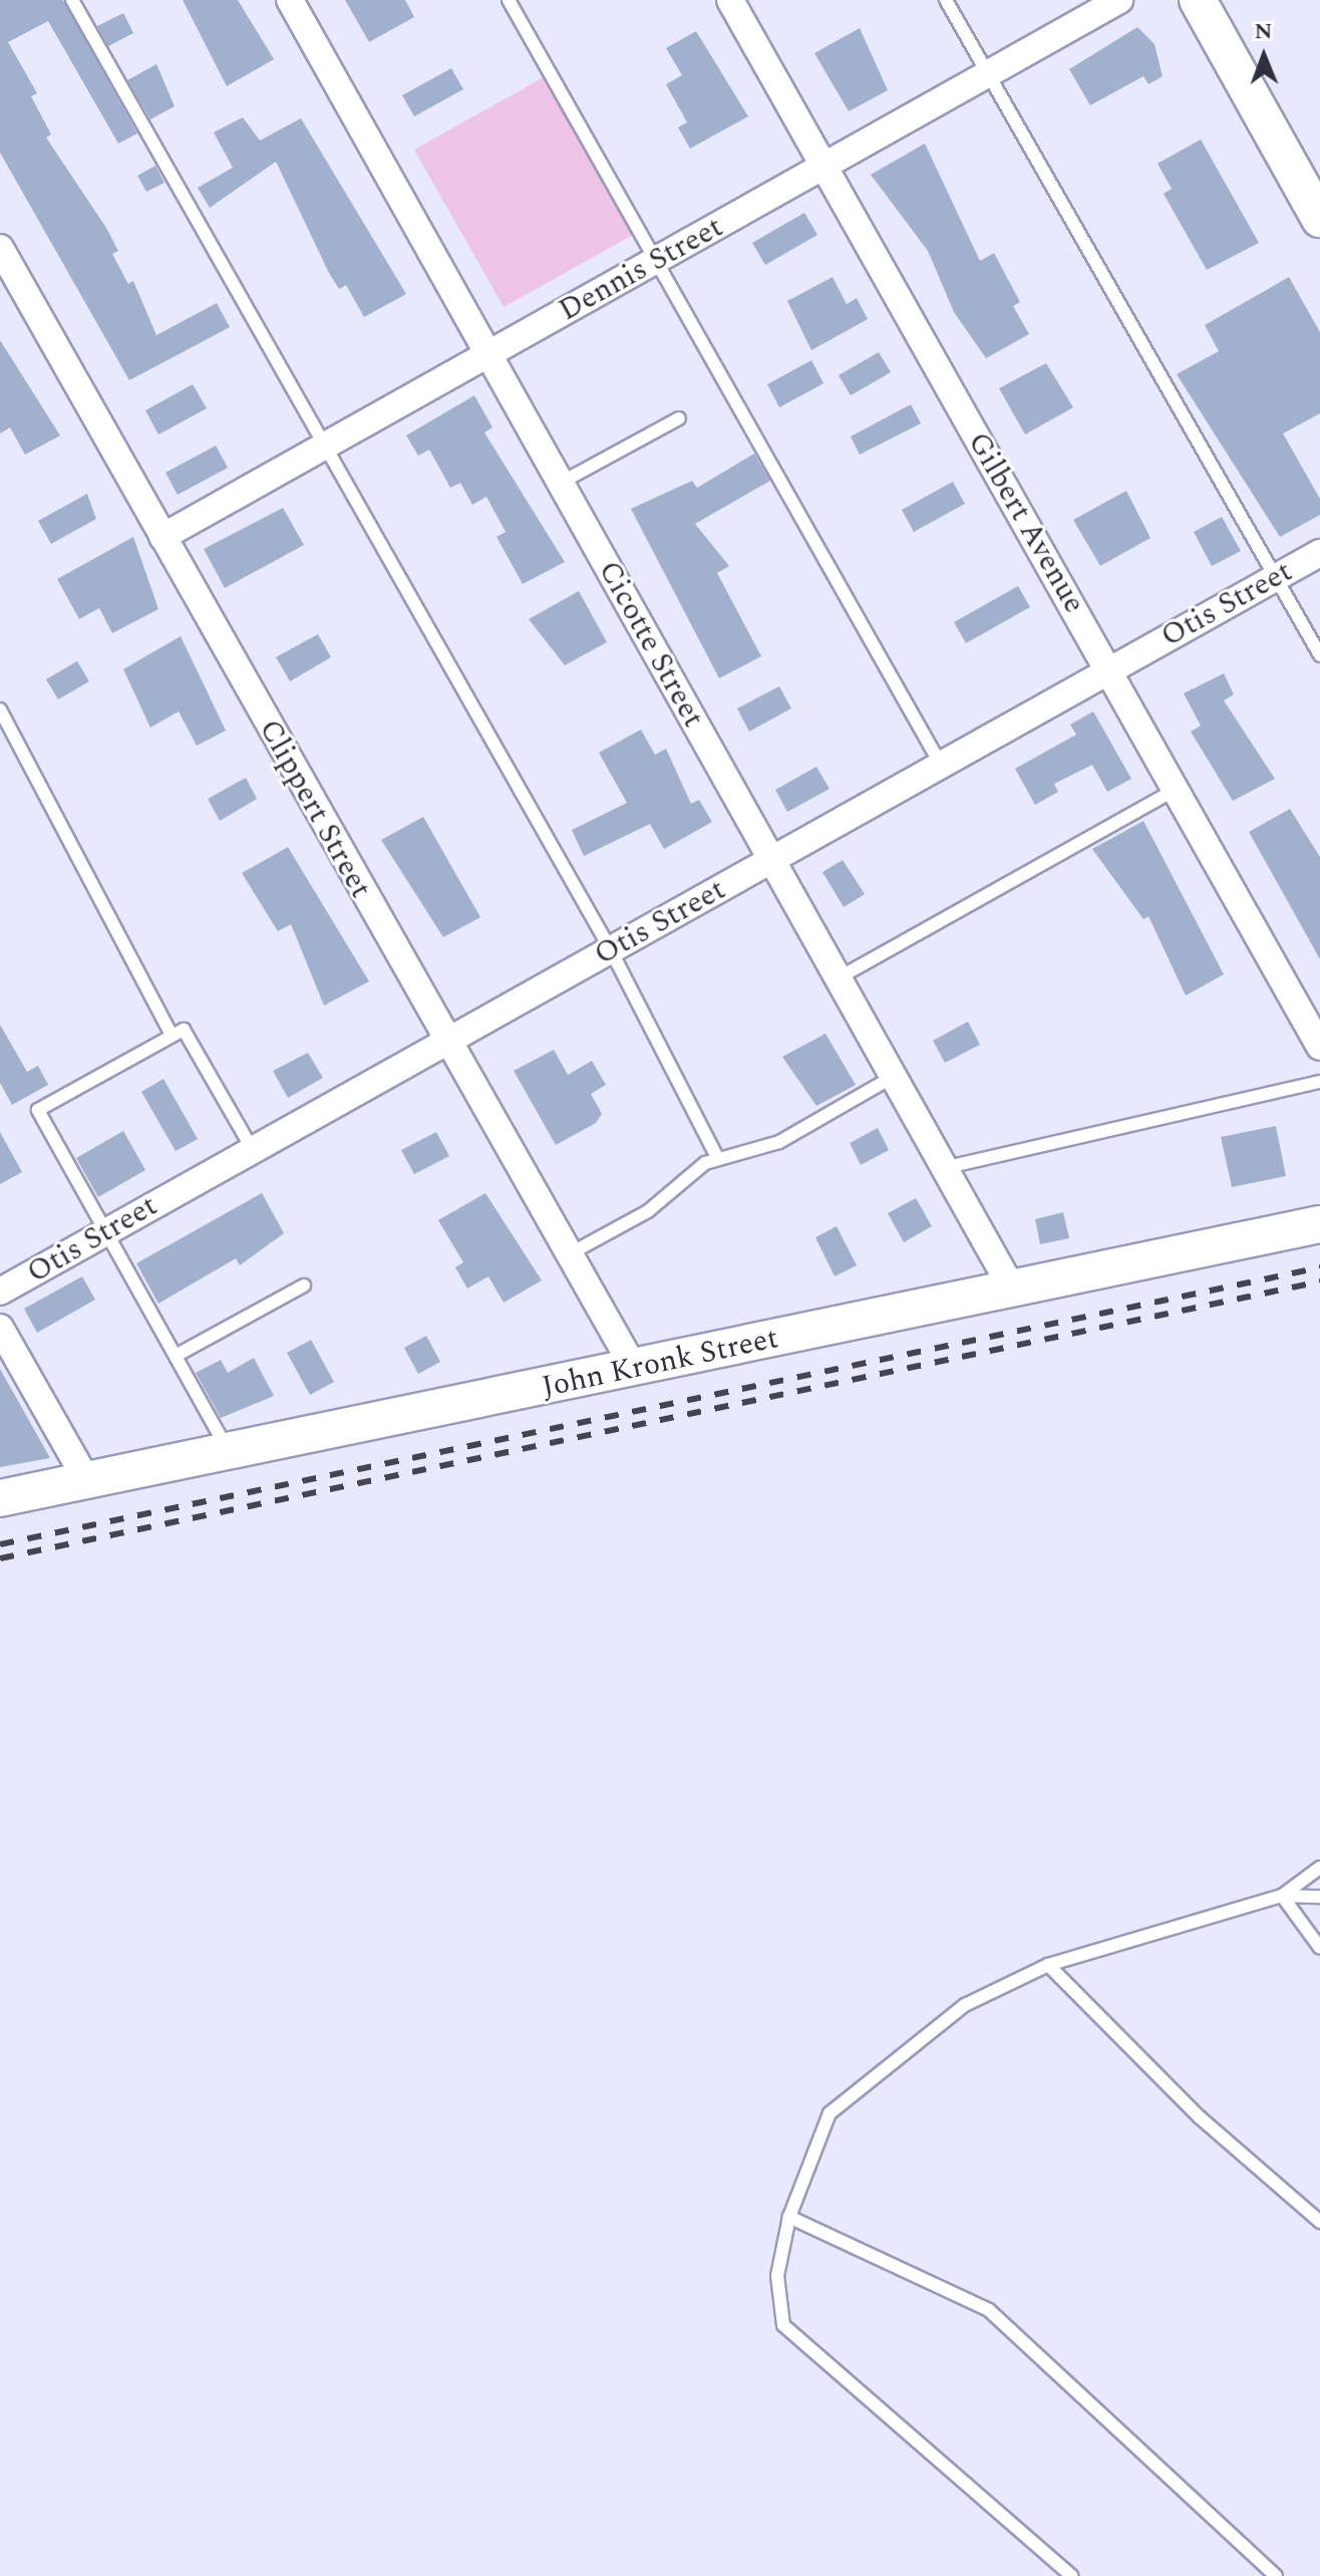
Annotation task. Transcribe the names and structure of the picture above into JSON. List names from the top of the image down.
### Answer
{
  "streets": {
    "street": [
      "Dennis Street",
      "Gilbert Avenue",
      "Otis Street",
      "Cicotte Street",
      "Clippert Street",
      "John Kronk Street"
    ]
  },
  "crossings": [
    ["Dennis Street", "Gilbert Avenue"],
    ["Dennis Street", "Cicotte Street"],
    ["Dennis Street", "Clippert Street"],
    ["Gilbert Avenue", "Otis Street"],
    ["Otis Street", "Cicotte Street"],
    ["Otis Street", "Clippert Street"],
    ["Cicotte Street", "John Kronk Street"],
    ["Clippert Street", "John Kronk Street"]
  ],
  "north": "top"
}
